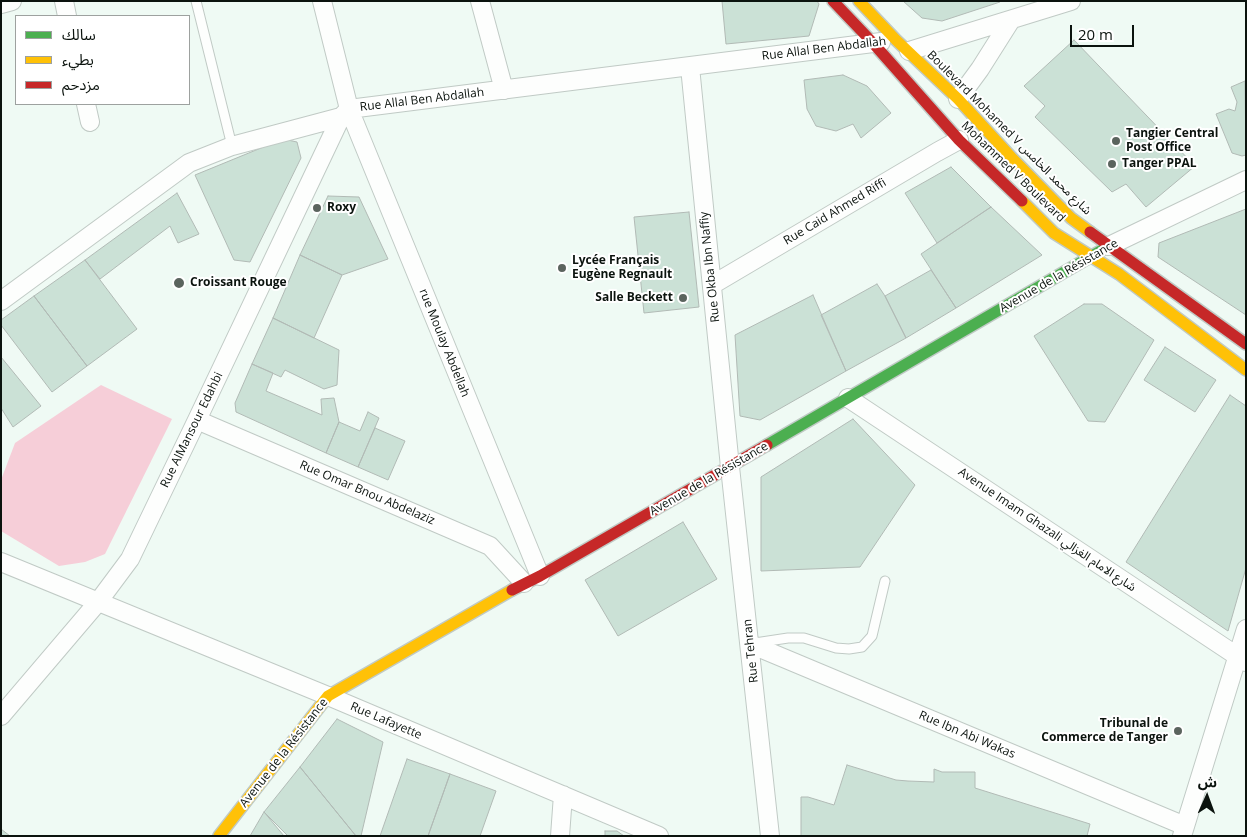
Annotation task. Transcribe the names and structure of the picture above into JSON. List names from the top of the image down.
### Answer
{
  "streets": {
    "main road": ["Boulevard Mohamed V شارع محمد الخامس", "Mohammed V Boulevard", "Avenue de la Résistance"],
    "street": [
      "Rue Allal Ben Abdallah",
      "Rue Caid Ahmed Riffi",
      "Rue Okba Ibn Naffiy",
      "rue Moulay Abdellah",
      "Rue AlMansour Edahbi",
      "Rue Omar Bnou Abdelaziz",
      "Avenue Imam Ghazali شارع الامام الغزالي",
      "Rue Tehran",
      "Rue Lafayette",
      "Rue Ibn Abi Wakas"
    ]
  },
  "crossings": [
    ["Rue Allal Ben Abdallah", "Boulevard Mohamed V شارع محمد الخامس"],
    ["Rue Allal Ben Abdallah", "Mohammed V Boulevard"],
    ["Rue Allal Ben Abdallah", "Rue Okba Ibn Naffiy"],
    ["Rue Allal Ben Abdallah", "rue Moulay Abdellah"],
    ["Rue Allal Ben Abdallah", "Rue AlMansour Edahbi"],
    ["Boulevard Mohamed V شارع محمد الخامس", "Avenue de la Résistance"],
    ["Mohammed V Boulevard", "Rue Caid Ahmed Riffi"],
    ["Mohammed V Boulevard", "Avenue de la Résistance"],
    ["Rue Caid Ahmed Riffi", "Rue Okba Ibn Naffiy"],
    ["Rue Okba Ibn Naffiy", "Avenue de la Résistance"],
    ["Rue Okba Ibn Naffiy", "Rue Tehran"],
    ["Avenue de la Résistance", "rue Moulay Abdellah"],
    ["Avenue de la Résistance", "Rue Omar Bnou Abdelaziz"],
    ["Avenue de la Résistance", "Avenue Imam Ghazali شارع الامام الغزالي"],
    ["Avenue de la Résistance", "Rue Tehran"],
    ["Avenue de la Résistance", "Rue Lafayette"],
    ["rue Moulay Abdellah", "Rue AlMansour Edahbi"],
    ["rue Moulay Abdellah", "Rue Omar Bnou Abdelaziz"],
    ["Rue AlMansour Edahbi", "Rue Omar Bnou Abdelaziz"],
    ["Rue AlMansour Edahbi", "Rue Lafayette"],
    ["Rue Tehran", "Rue Ibn Abi Wakas"]
  ],
  "places": [
    "Tangier Central Post Office",
    "Tanger PPAL",
    "Roxy",
    "Lycée Français Eugène Regnault",
    "Croissant Rouge",
    "Salle Beckett",
    "Tribunal de Commerce de Tanger"
  ],
  "legend": ["سالك", "بطيء", "مزدحم"],
  "scale_bar": "20 m",
  "north": "top"
}
